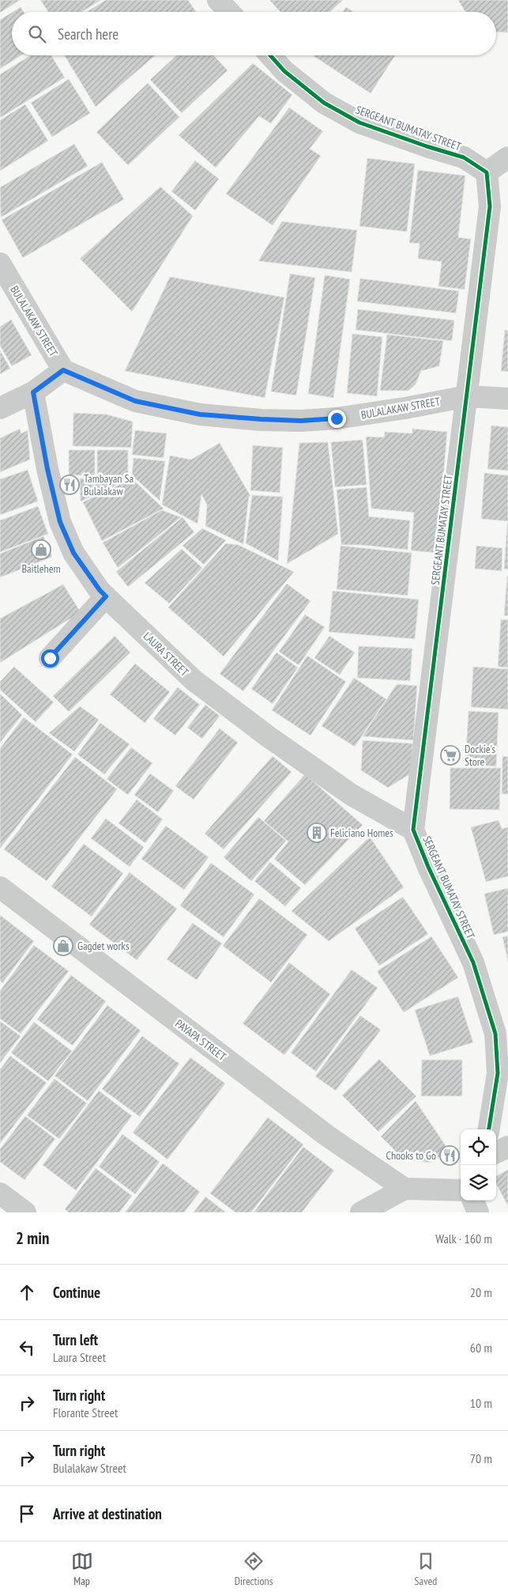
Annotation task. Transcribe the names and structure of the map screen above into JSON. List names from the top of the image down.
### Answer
{
  "streets": {
    "street": [
      "SERGEANT BUMATAY STREET",
      "BULALAKAW STREET",
      "LAURA STREET",
      "PAYAPA STREET"
    ]
  },
  "crossings": [
    ["SERGEANT BUMATAY STREET", "BULALAKAW STREET"],
    ["SERGEANT BUMATAY STREET", "LAURA STREET"]
  ],
  "places": {
    "restaurant": ["Tambayan Sa Bulalakaw", "Chooks to Go"],
    "shop": ["Baitlehem", "Gagdet works"],
    "supermarket": ["Dockie's Store"],
    "building": ["Feliciano Homes"]
  },
  "page": {
    "search": "Search here",
    "heading": ["2 min", "Walk · 160 m"],
    "list": [
      ["Continue", "20 m"],
      ["Turn left", "Laura Street", "60 m"],
      ["Turn right", "Florante Street", "10 m"],
      ["Turn right", "Bulalakaw Street", "70 m"],
      "Arrive at destination"
    ],
    "nav": ["Map", "Directions", "Saved"]
  }
}
